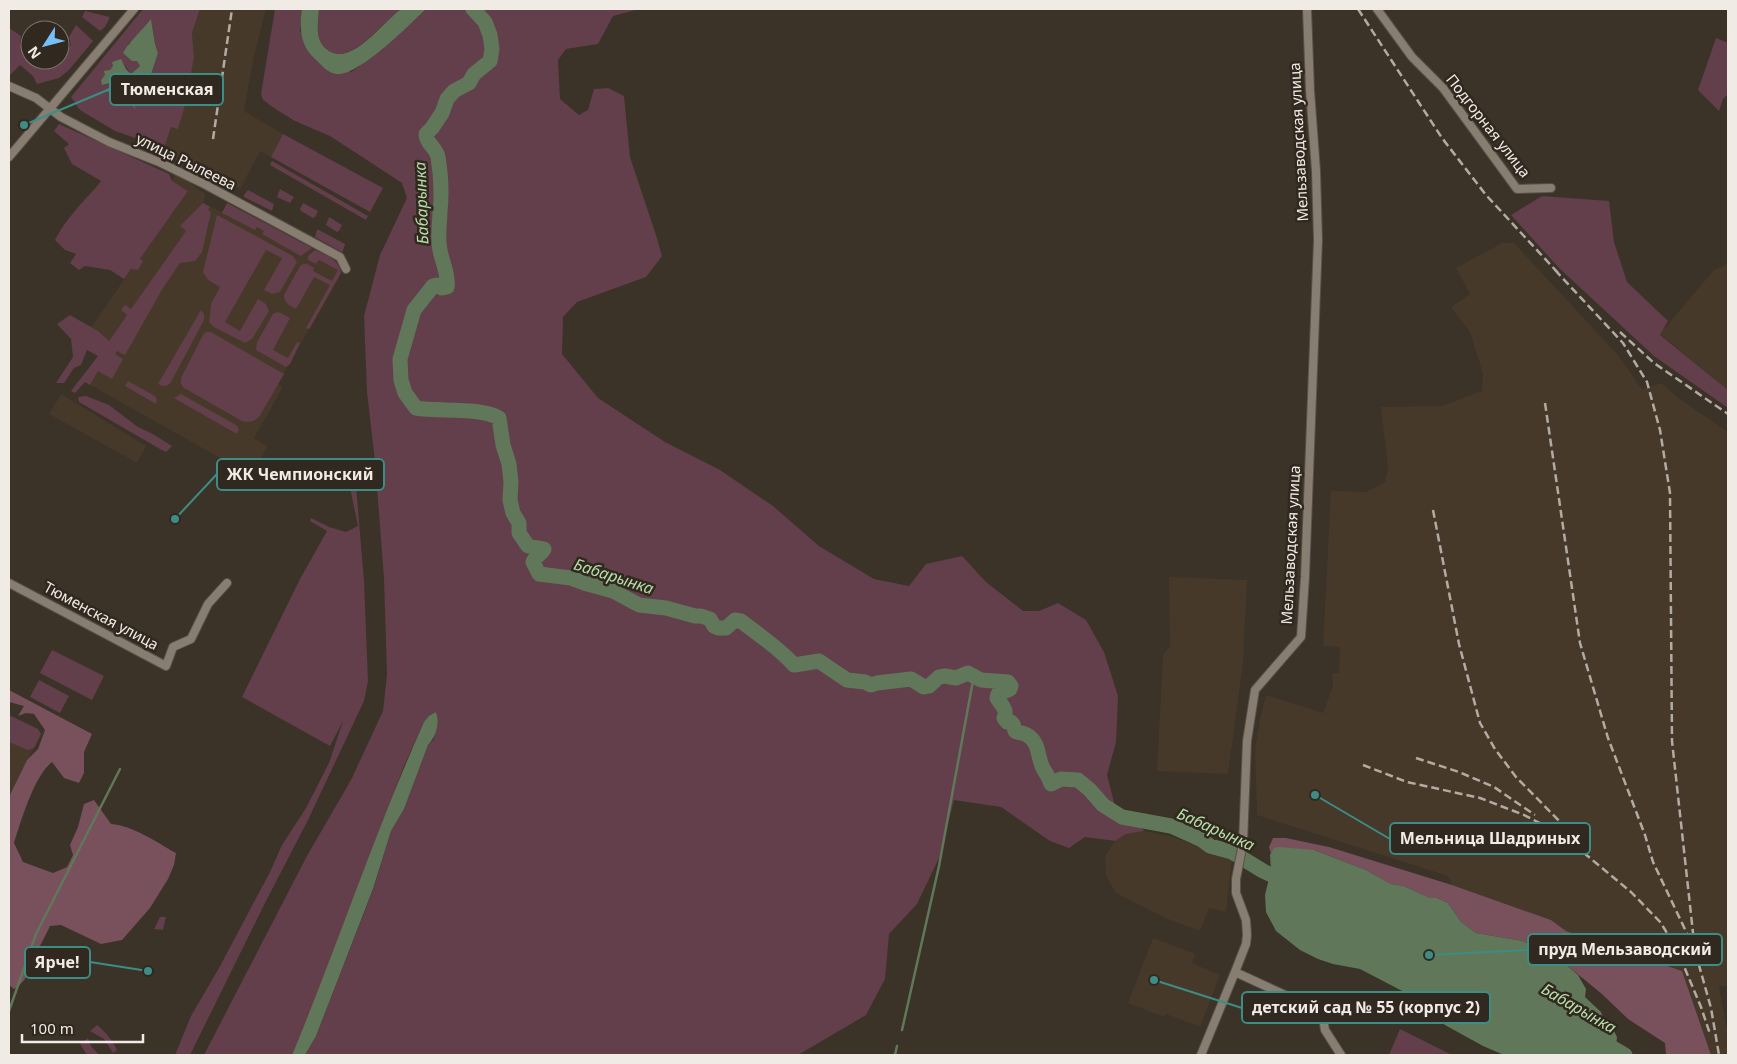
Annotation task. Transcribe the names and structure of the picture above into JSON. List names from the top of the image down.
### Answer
{
  "streets": {
    "street": [
      "Подгорная улица",
      "Мельзаводская улица",
      "улица Рылеева",
      "Тюменская улица"
    ]
  },
  "water": ["Бабарынка"],
  "places": [
    "Тюменская",
    "ЖК Чемпионский",
    "Мельница Шадриных",
    "пруд Мельзаводский",
    "Ярче!",
    "детский сад № 55 (корпус 2)"
  ],
  "scale_bar": "100 m",
  "north": "bottom left"
}
